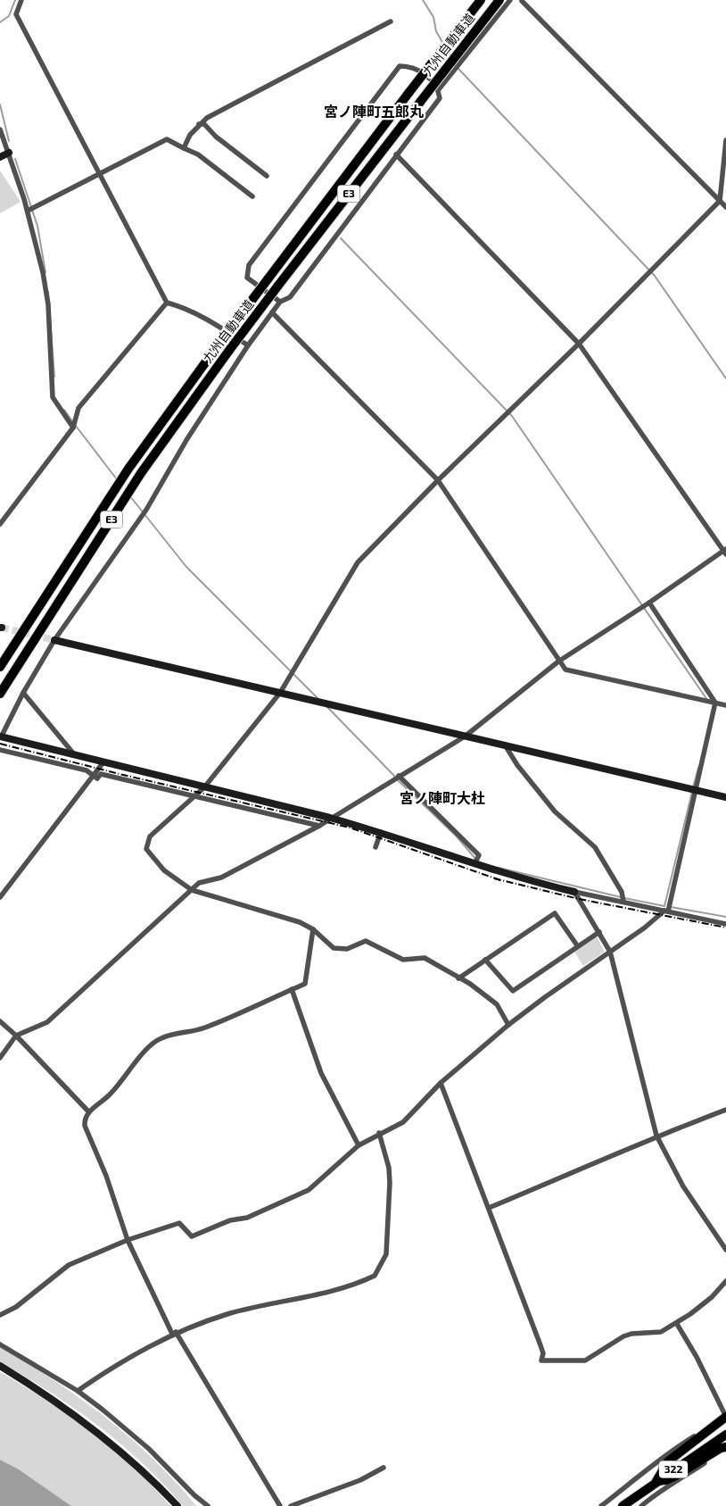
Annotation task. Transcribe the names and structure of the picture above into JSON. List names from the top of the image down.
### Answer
{
  "streets": {
    "highway": ["九州自動車道", "E3", "322"]
  },
  "districts": ["宮ノ陣町五郎丸", "宮ノ陣町大杜"]
}
